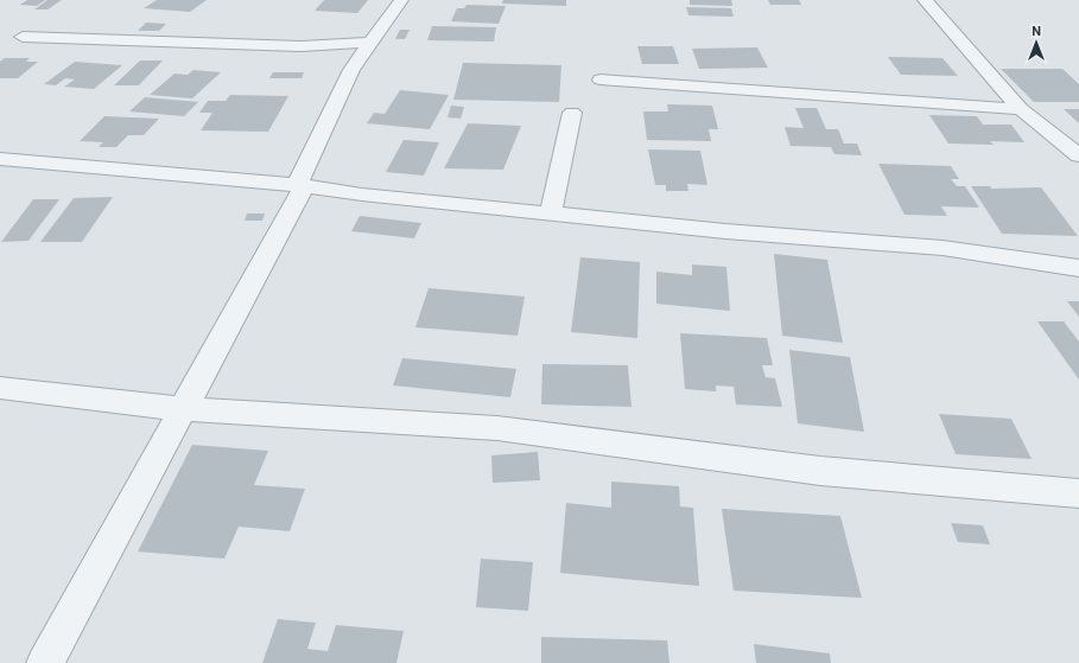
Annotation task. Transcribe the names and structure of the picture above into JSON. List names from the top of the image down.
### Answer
{
  "north": "top"
}
